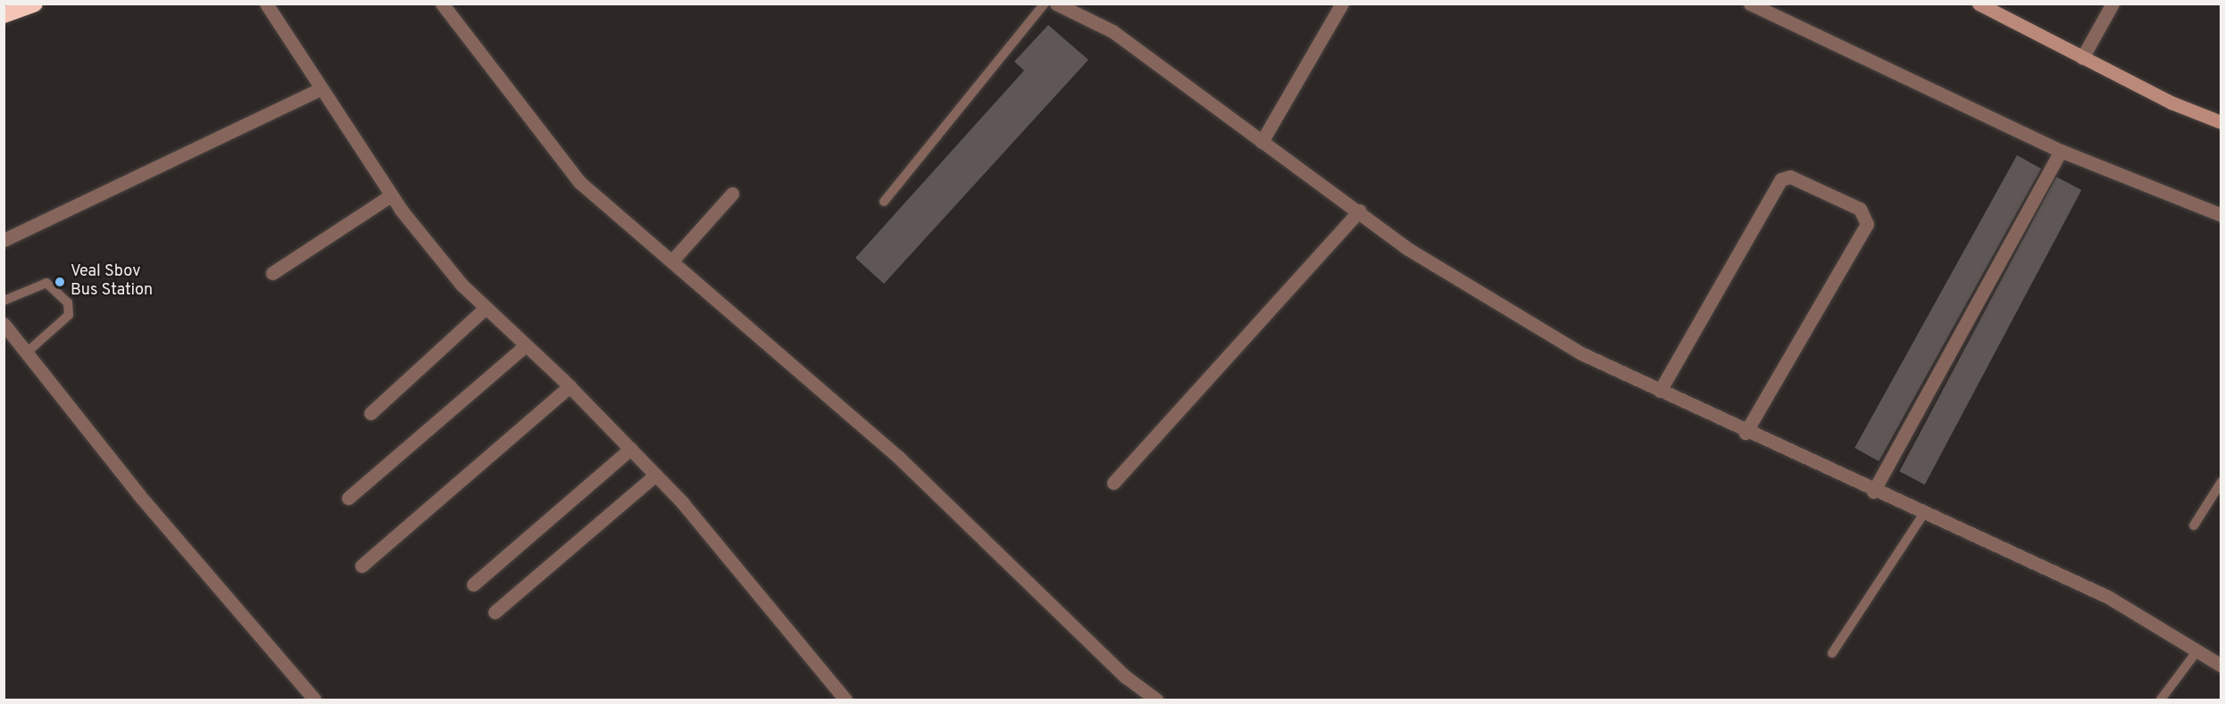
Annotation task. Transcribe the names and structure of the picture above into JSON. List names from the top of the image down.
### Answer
{
  "places": ["Veal Sbov Bus Station"]
}
